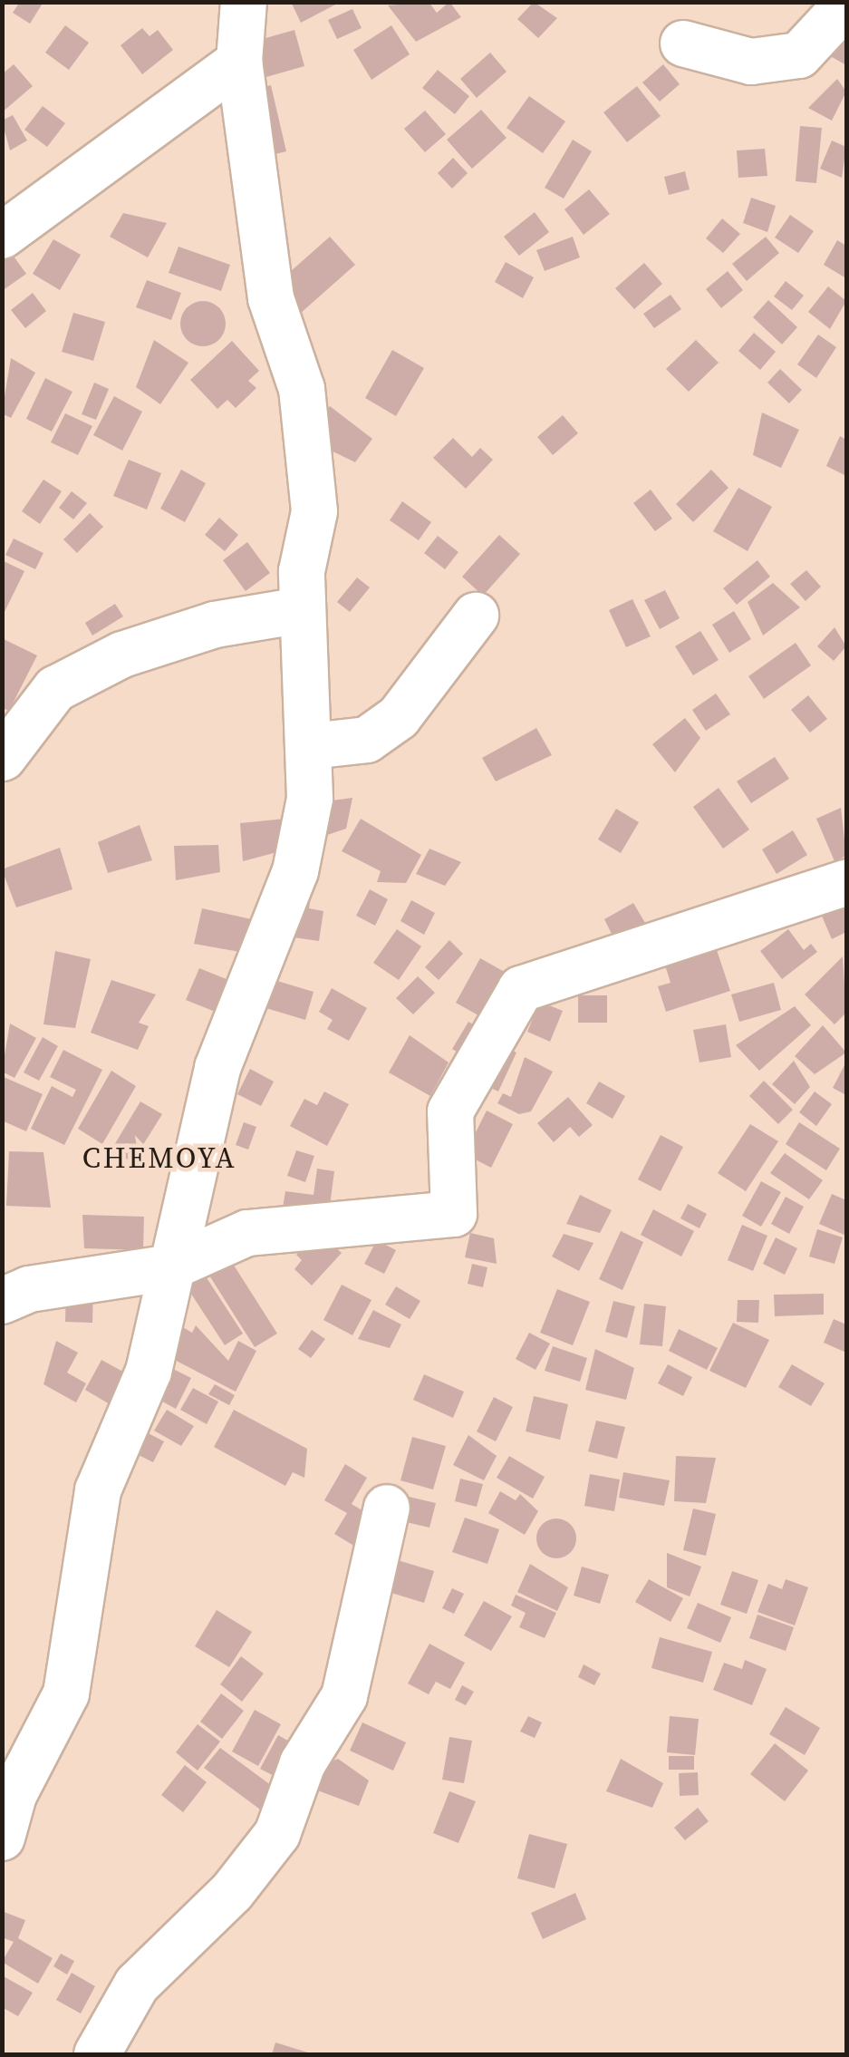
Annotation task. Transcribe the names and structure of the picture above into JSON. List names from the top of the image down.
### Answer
{
  "districts": ["CHEMOYA"]
}
